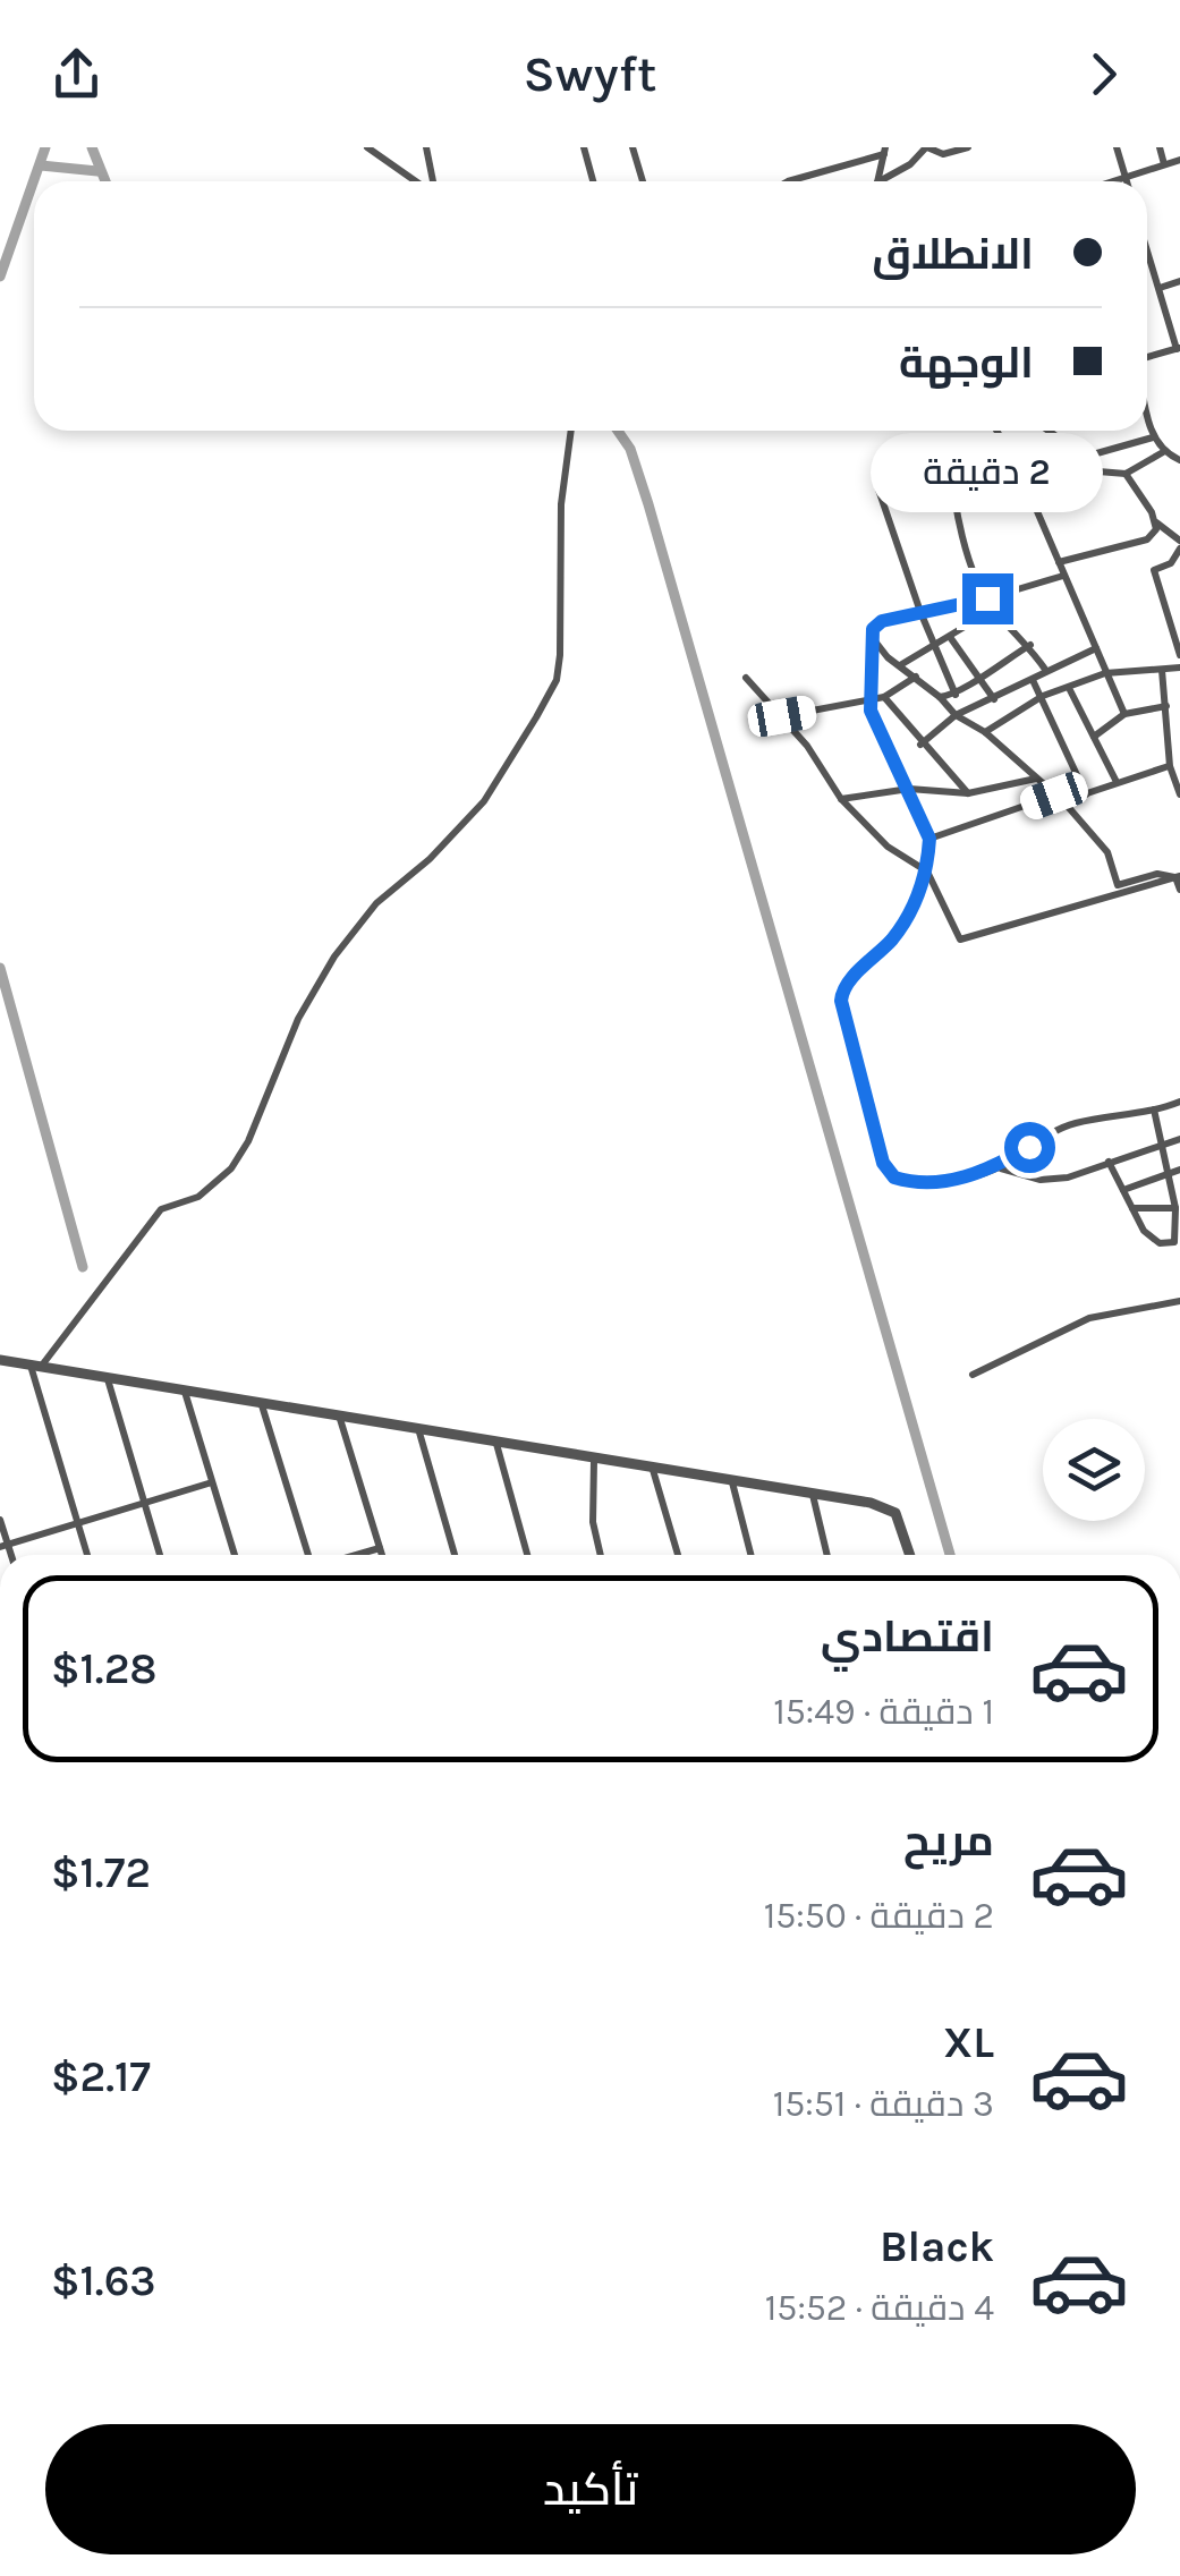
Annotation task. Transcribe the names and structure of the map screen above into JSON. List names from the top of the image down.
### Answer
{
  "page": {
    "header": "Swyft",
    "banner": ["الانطلاق", "الوجهة"],
    "bubble": "2 دقيقة",
    "list": [
      {
        "name": "اقتصادي",
        "note": "1 دقيقة · 15:49",
        "value": "$1.28"
      },
      {
        "name": "مريح",
        "note": "2 دقيقة · 15:50",
        "value": "$1.72"
      },
      {
        "name": "XL",
        "note": "3 دقيقة · 15:51",
        "value": "$2.17"
      },
      {
        "name": "Black",
        "note": "4 دقيقة · 15:52",
        "value": "$1.63"
      }
    ],
    "buttons": "تأكيد"
  }
}
